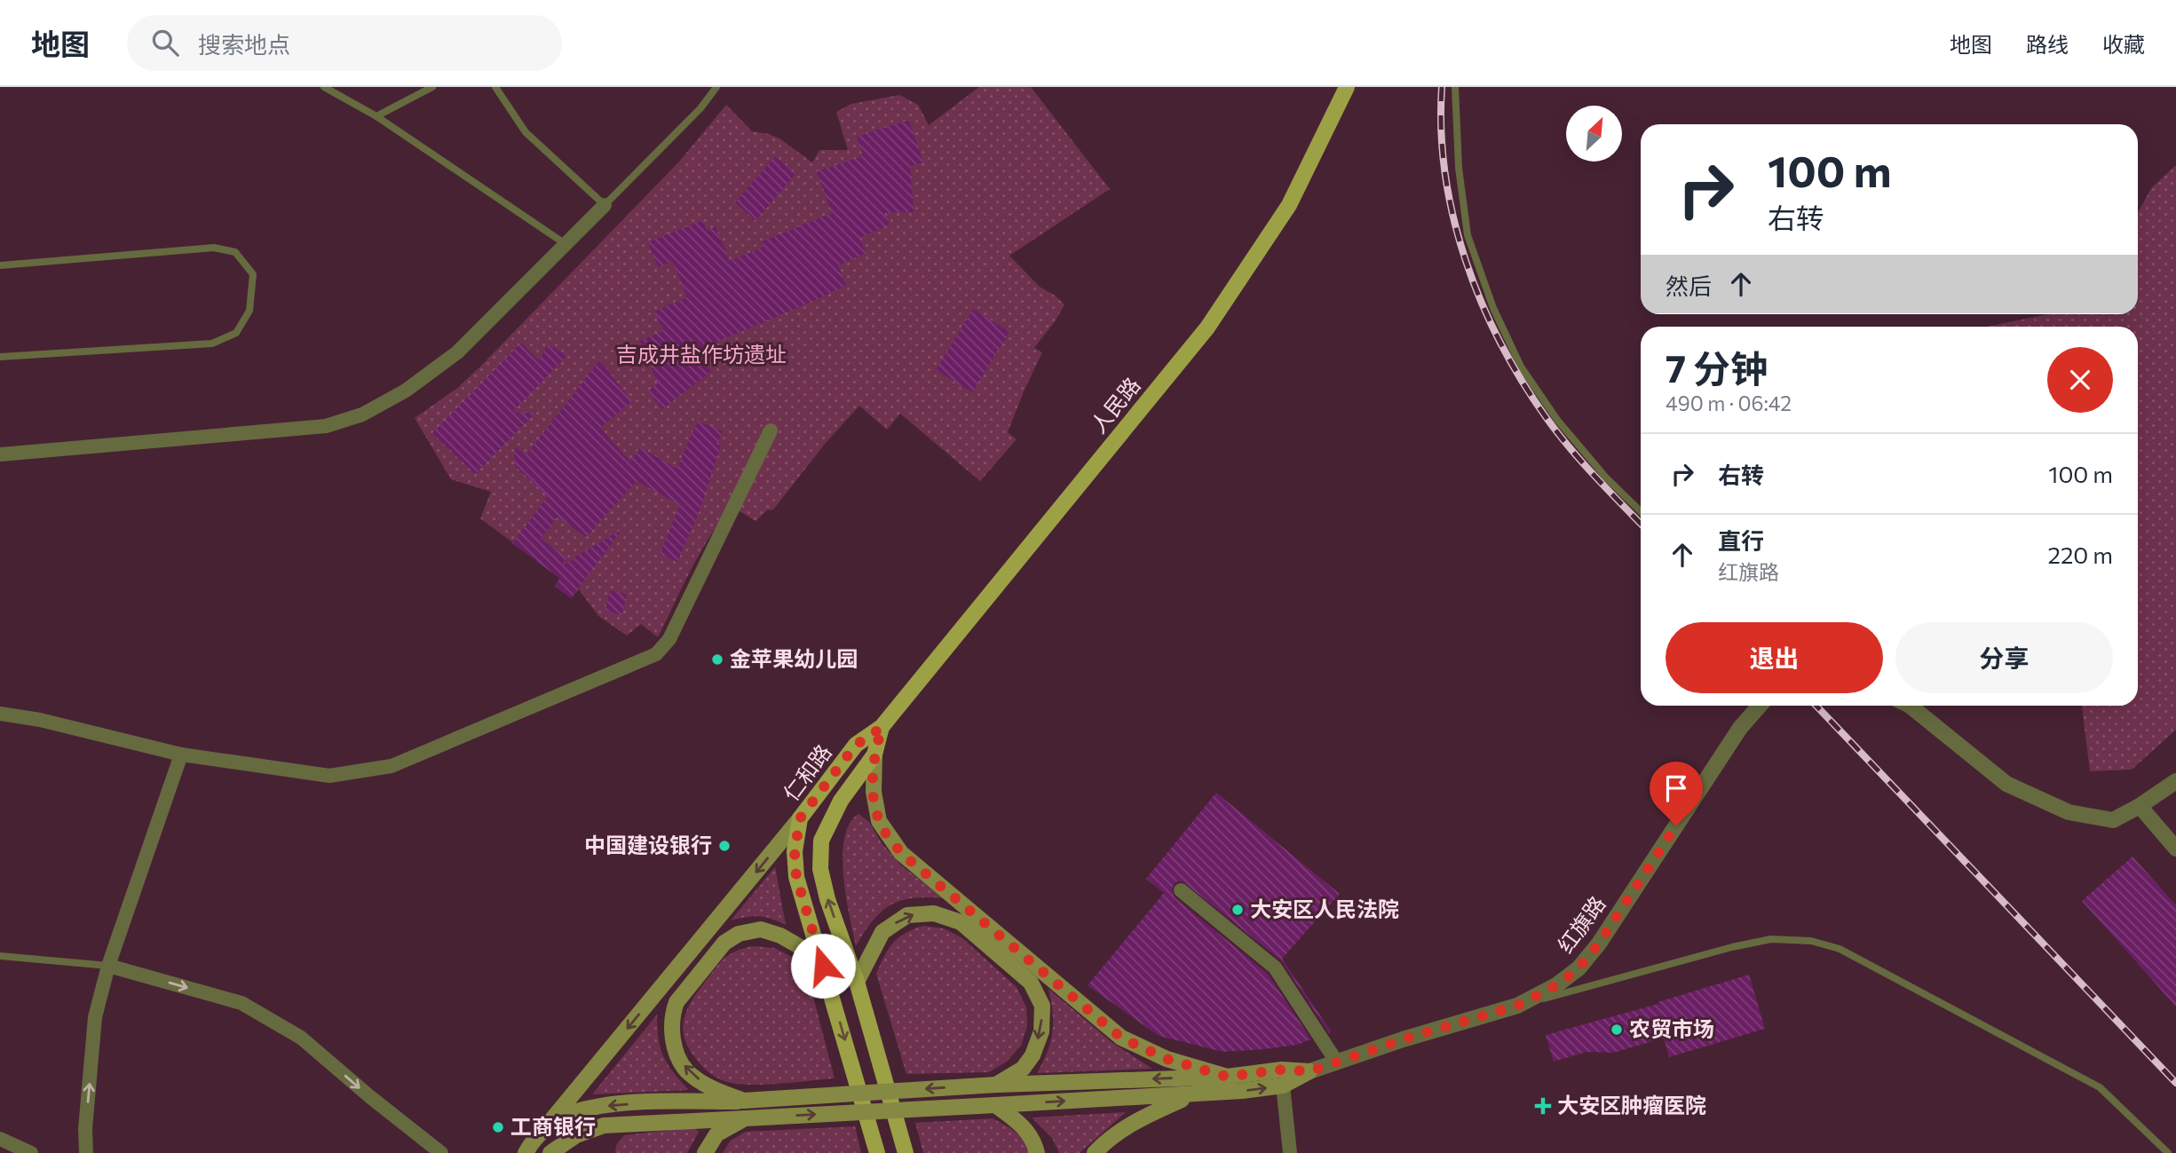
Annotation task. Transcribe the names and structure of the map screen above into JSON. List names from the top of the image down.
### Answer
{
  "streets": {
    "main road": ["人民路", "仁和路"],
    "street": ["红旗路"]
  },
  "crossings": [
    ["人民路", "仁和路"]
  ],
  "parks": ["吉成井盐作坊遗址"],
  "places": {
    "other": [
      "金苹果幼儿园",
      "中国建设银行",
      "大安区人民法院",
      "农贸市场",
      "工商银行"
    ],
    "health": ["大安区肿瘤医院"]
  },
  "north": "top right",
  "page": {
    "header": "地图",
    "search": "搜索地点",
    "nav": ["地图", "路线", "收藏"],
    "turn": ["100 m", "右转"],
    "then": "然后",
    "heading": ["7 分钟", "490 m · 06:42"],
    "list": [
      {
        "name": "右转",
        "value": "100 m"
      },
      {
        "name": "直行",
        "note": "红旗路",
        "value": "220 m"
      }
    ],
    "buttons": ["退出", "分享"]
  }
}
